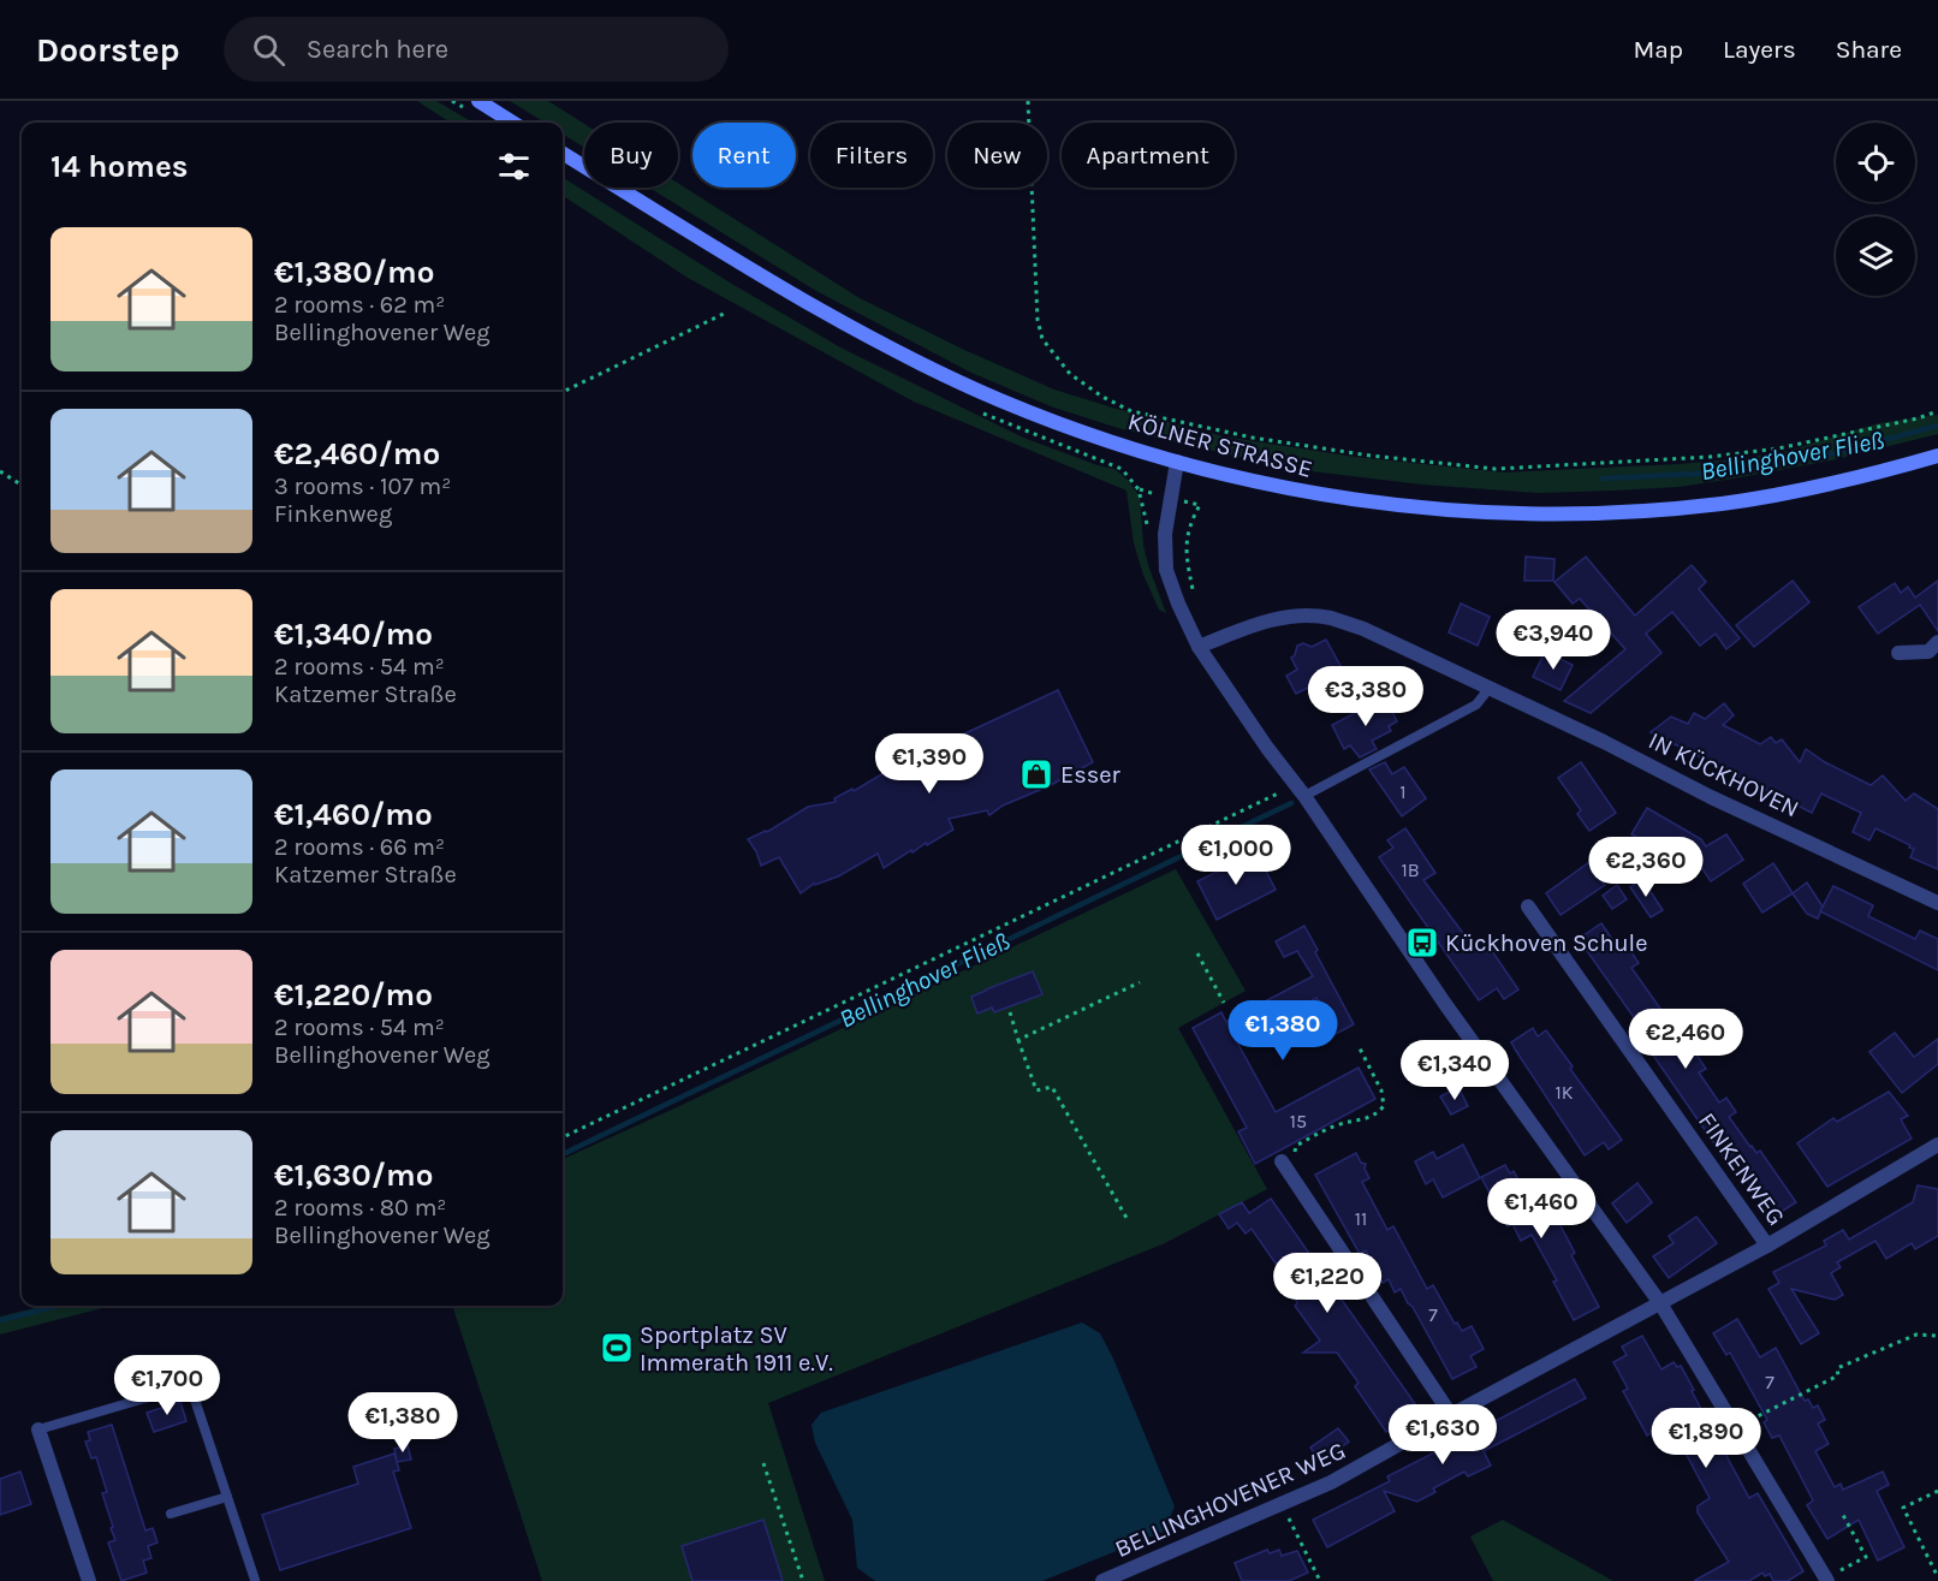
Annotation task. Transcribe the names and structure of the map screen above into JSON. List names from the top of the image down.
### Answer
{
  "streets": {
    "main road": ["KÖLNER STRASSE"],
    "street": ["IN KÜCKHOVEN", "FINKENWEG", "BELLINGHOVENER WEG"]
  },
  "crossings": [
    ["FINKENWEG", "BELLINGHOVENER WEG"]
  ],
  "water": ["Bellinghover Fließ"],
  "places": {
    "shop": ["Esser"],
    "bus stop": ["Kückhoven Schule"],
    "sports": ["Sportplatz SV Immerath 1911 e.V."]
  },
  "house_numbers": [
    "1",
    "1B",
    "1K",
    "15",
    "11",
    "7",
    "7"
  ],
  "page": {
    "header": "Doorstep",
    "search": "Search here",
    "nav": ["Map", "Layers", "Share"],
    "chip": [
      "Buy",
      "Rent",
      "Filters",
      "New",
      "Apartment"
    ],
    "heading": "14 homes",
    "list": [
      {
        "name": "€1,380/mo",
        "note": "2 rooms · 62 m² · Bellinghovener Weg"
      },
      {
        "name": "€2,460/mo",
        "note": "3 rooms · 107 m² · Finkenweg"
      },
      {
        "name": "€1,340/mo",
        "note": "2 rooms · 54 m² · Katzemer Straße"
      },
      {
        "name": "€1,460/mo",
        "note": "2 rooms · 66 m² · Katzemer Straße"
      },
      {
        "name": "€1,220/mo",
        "note": "2 rooms · 54 m² · Bellinghovener Weg"
      },
      {
        "name": "€1,630/mo",
        "note": "2 rooms · 80 m² · Bellinghovener Weg"
      }
    ],
    "price": [
      "€3,940",
      "€3,380",
      "€1,390",
      "€1,000",
      "€2,360",
      "€1,380",
      "€2,460",
      "€1,340",
      "€1,460",
      "€1,220",
      "€1,700",
      "€1,380",
      "€1,630",
      "€1,890"
    ]
  }
}
